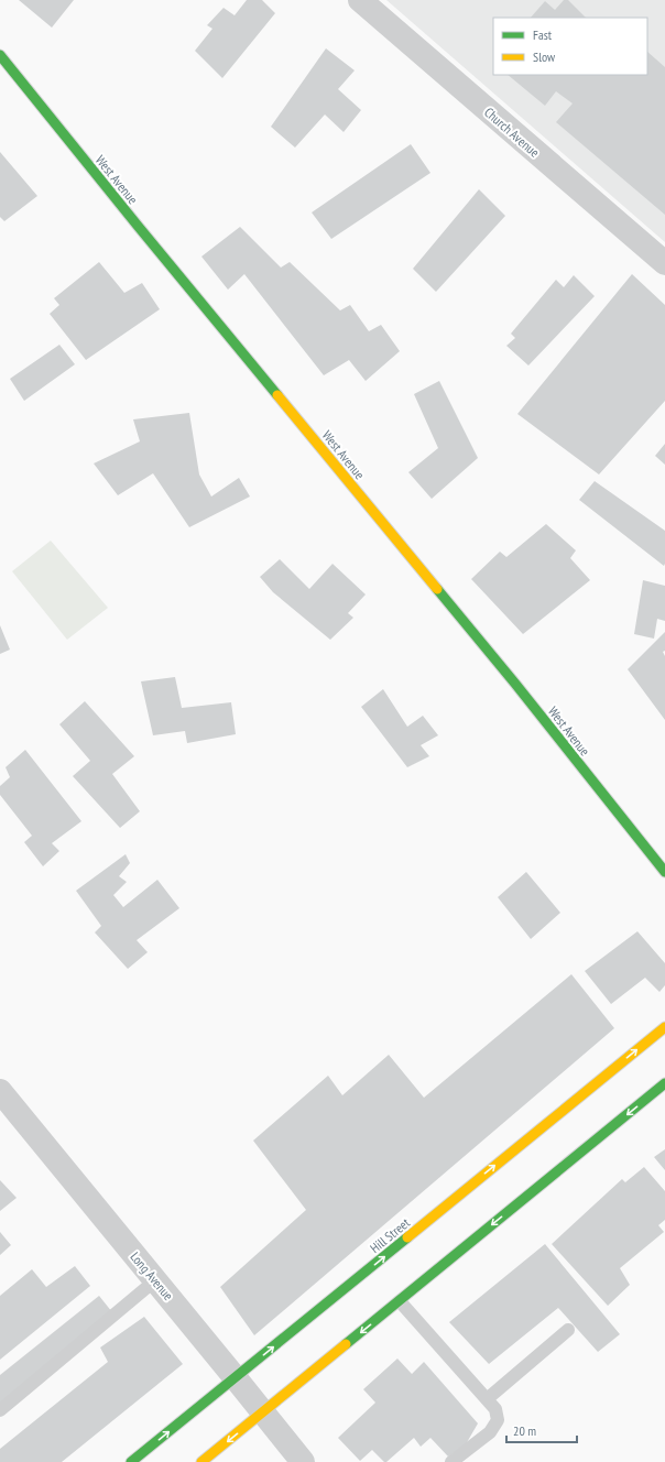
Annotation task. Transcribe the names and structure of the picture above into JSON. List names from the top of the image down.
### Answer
{
  "streets": {
    "main road": ["West Avenue", "Hill Street"],
    "street": ["Church Avenue", "Long Avenue"]
  },
  "crossings": [
    ["Hill Street", "Long Avenue"]
  ],
  "legend": ["Fast", "Slow"],
  "scale_bar": "20 m"
}
